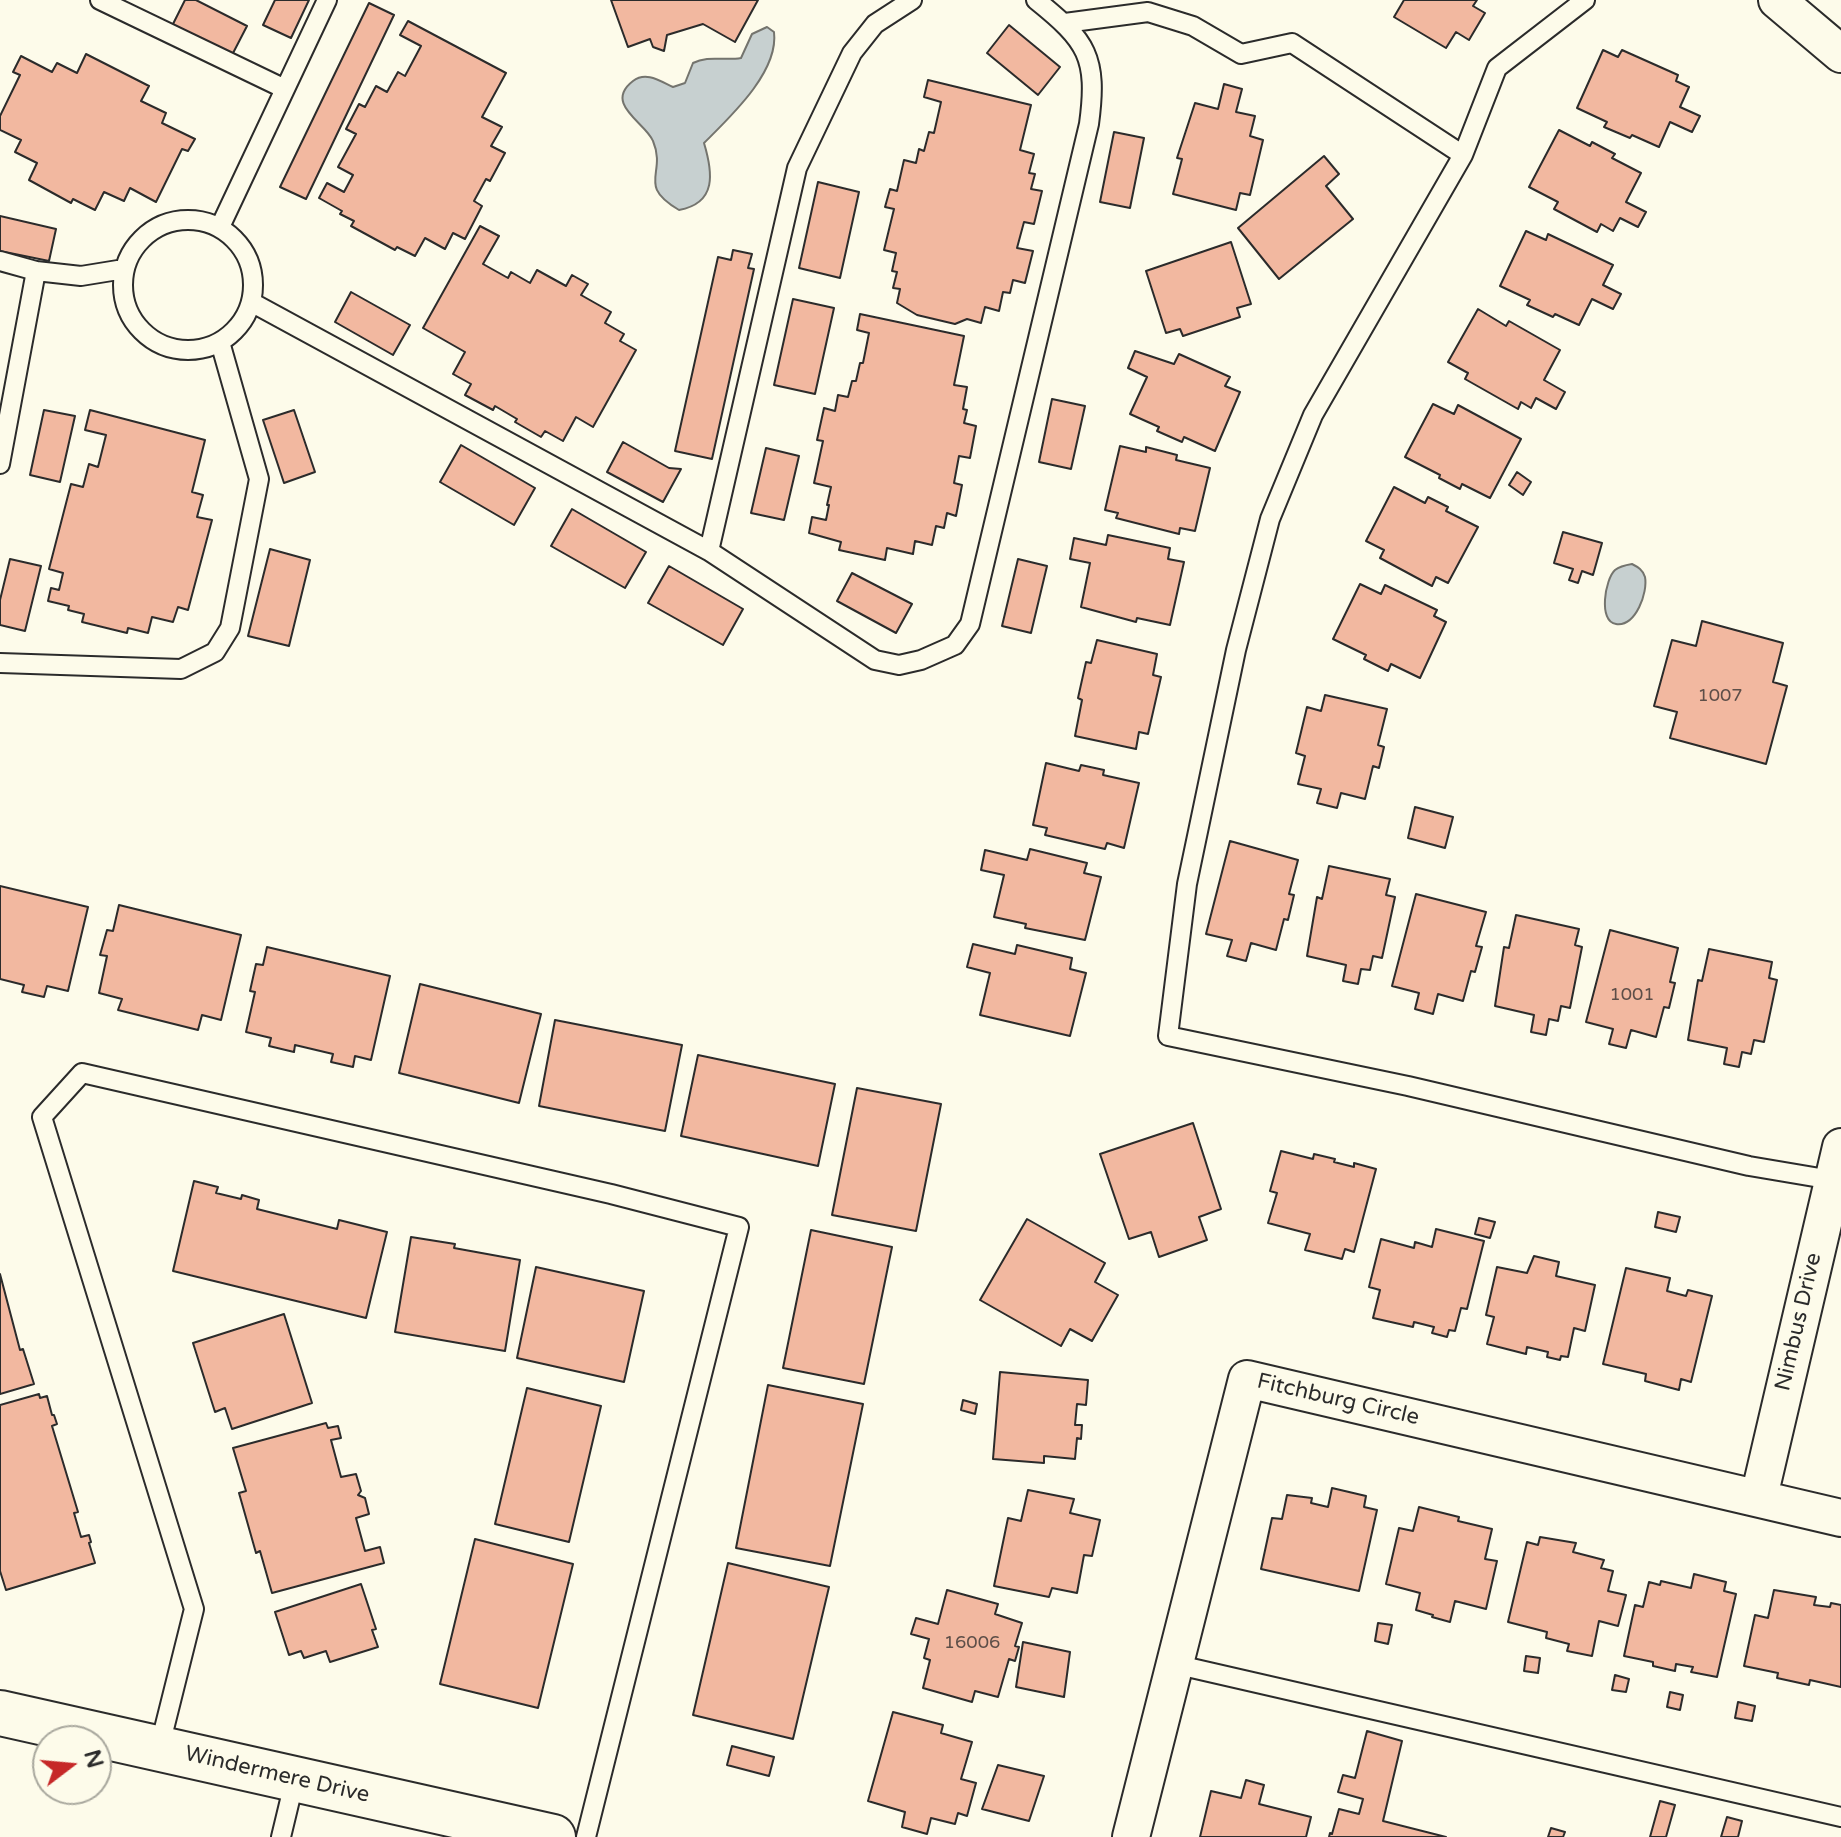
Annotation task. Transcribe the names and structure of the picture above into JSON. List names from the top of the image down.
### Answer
{
  "streets": {
    "street": ["Nimbus Drive", "Fitchburg Circle", "Windermere Drive"]
  },
  "crossings": [
    ["Nimbus Drive", "Fitchburg Circle"]
  ],
  "house_numbers": ["1007", "1001", "16006"],
  "north": "right"
}
